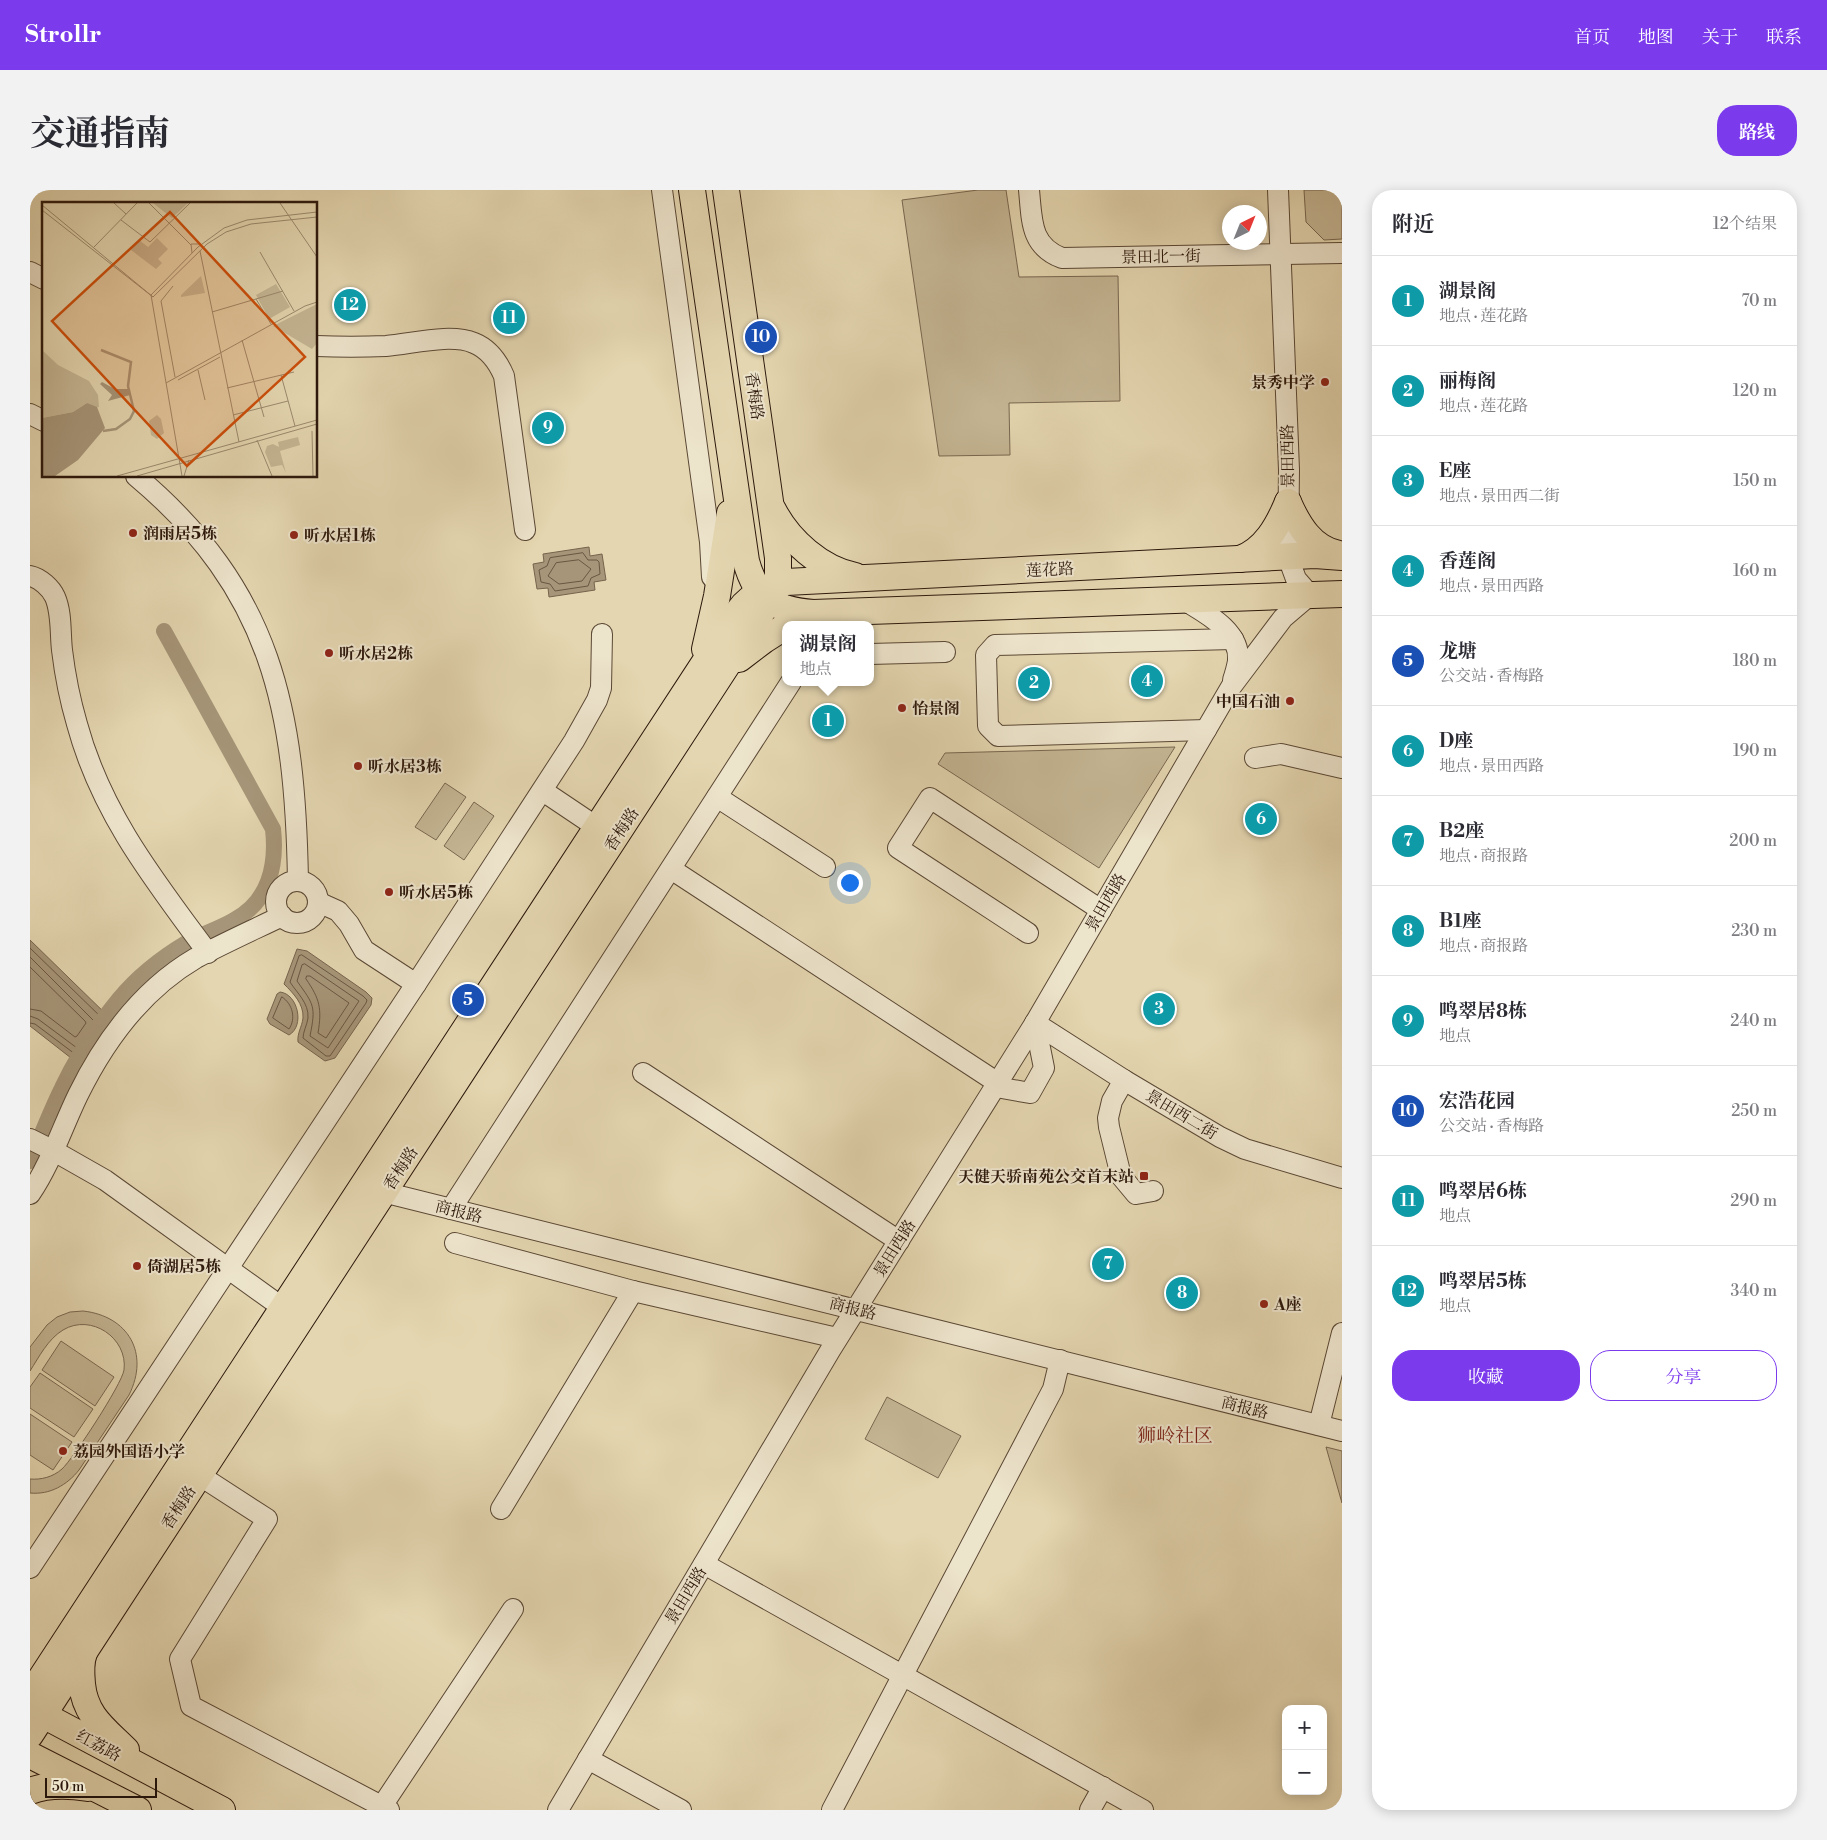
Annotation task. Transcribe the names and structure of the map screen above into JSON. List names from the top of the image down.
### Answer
{
  "streets": {
    "main road": ["香梅路", "莲花路", "红荔路"],
    "street": [
      "景田北一街",
      "景田西路",
      "景田西二街",
      "商报路"
    ]
  },
  "crossings": [
    ["景田北一街", "景田西路"],
    ["香梅路", "莲花路"],
    ["香梅路", "商报路"],
    ["香梅路", "红荔路"],
    ["景田西路", "莲花路"],
    ["景田西路", "景田西二街"],
    ["景田西路", "商报路"]
  ],
  "districts": ["狮岭社区"],
  "places": {
    "other": [
      "景秀中学",
      "润雨居5栋",
      "听水居1栋",
      "听水居2栋",
      "中国石油",
      "怡景阁",
      "听水居3栋",
      "听水居5栋",
      "倚湖居5栋",
      "A座",
      "荔园外国语小学"
    ],
    "transit": ["天健天骄南苑公交首末站"]
  },
  "scale_bar": "50 m",
  "north": "top right",
  "page": {
    "header": "Strollr",
    "nav": [
      "首页",
      "地图",
      "关于",
      "联系"
    ],
    "title": "交通指南",
    "buttons": [
      "路线",
      ["收藏", "分享"]
    ],
    "heading": ["附近", "12个结果"],
    "list": [
      {
        "mark": "1",
        "name": "湖景阁",
        "note": "地点 · 莲花路",
        "value": "70 m"
      },
      {
        "mark": "2",
        "name": "丽梅阁",
        "note": "地点 · 莲花路",
        "value": "120 m"
      },
      {
        "mark": "3",
        "name": "E座",
        "note": "地点 · 景田西二街",
        "value": "150 m"
      },
      {
        "mark": "4",
        "name": "香莲阁",
        "note": "地点 · 景田西路",
        "value": "160 m"
      },
      {
        "mark": "5",
        "name": "龙塘",
        "note": "公交站 · 香梅路",
        "value": "180 m"
      },
      {
        "mark": "6",
        "name": "D座",
        "note": "地点 · 景田西路",
        "value": "190 m"
      },
      {
        "mark": "7",
        "name": "B2座",
        "note": "地点 · 商报路",
        "value": "200 m"
      },
      {
        "mark": "8",
        "name": "B1座",
        "note": "地点 · 商报路",
        "value": "230 m"
      },
      {
        "mark": "9",
        "name": "鸣翠居8栋",
        "note": "地点",
        "value": "240 m"
      },
      {
        "mark": "10",
        "name": "宏浩花园",
        "note": "公交站 · 香梅路",
        "value": "250 m"
      },
      {
        "mark": "11",
        "name": "鸣翠居6栋",
        "note": "地点",
        "value": "290 m"
      },
      {
        "mark": "12",
        "name": "鸣翠居5栋",
        "note": "地点",
        "value": "340 m"
      }
    ],
    "pins": [
      "12",
      "11",
      "10",
      "9",
      "4",
      "2",
      "1",
      "6",
      "5",
      "3",
      "7",
      "8"
    ],
    "popup": ["湖景阁", "地点"],
    "map_buttons": ["+", "−"],
    "scale": "50 m"
  }
}
